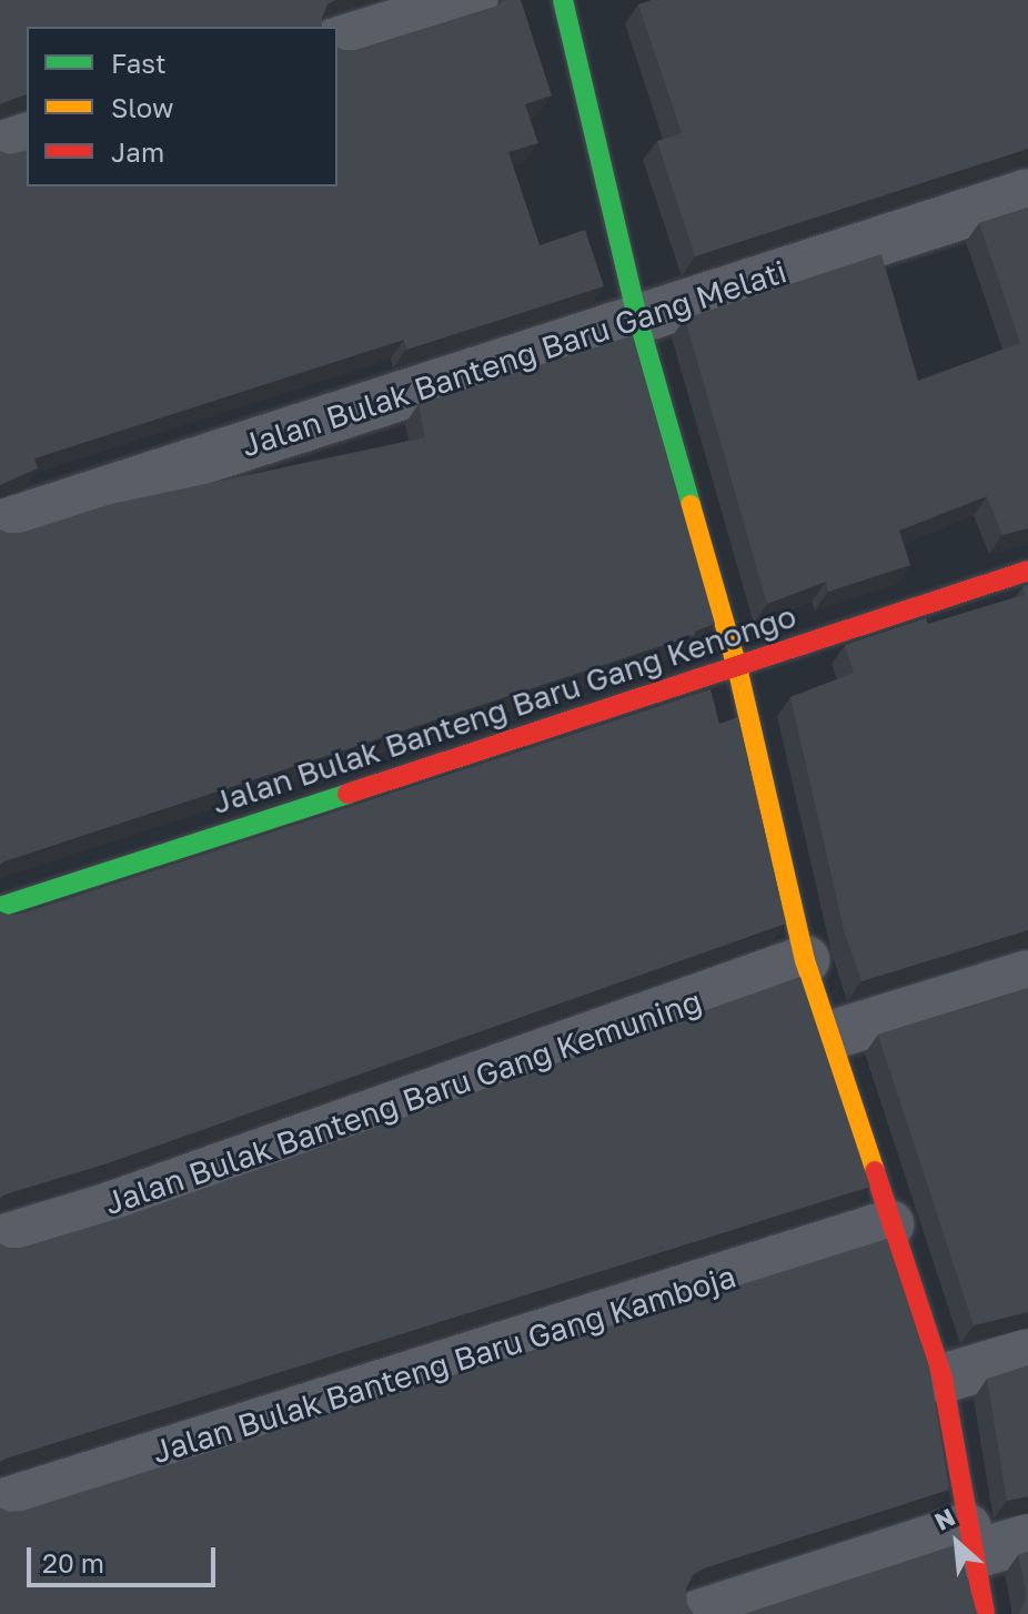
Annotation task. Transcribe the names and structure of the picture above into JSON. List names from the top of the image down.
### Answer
{
  "streets": {
    "street": [
      "Jalan Bulak Banteng Baru Gang Melati",
      "Jalan Bulak Banteng Baru Gang Kenongo",
      "Jalan Bulak Banteng Baru Gang Kemuning",
      "Jalan Bulak Banteng Baru Gang Kamboja"
    ]
  },
  "legend": ["Fast", "Slow", "Jam"],
  "scale_bar": "20 m",
  "north": "top left"
}
